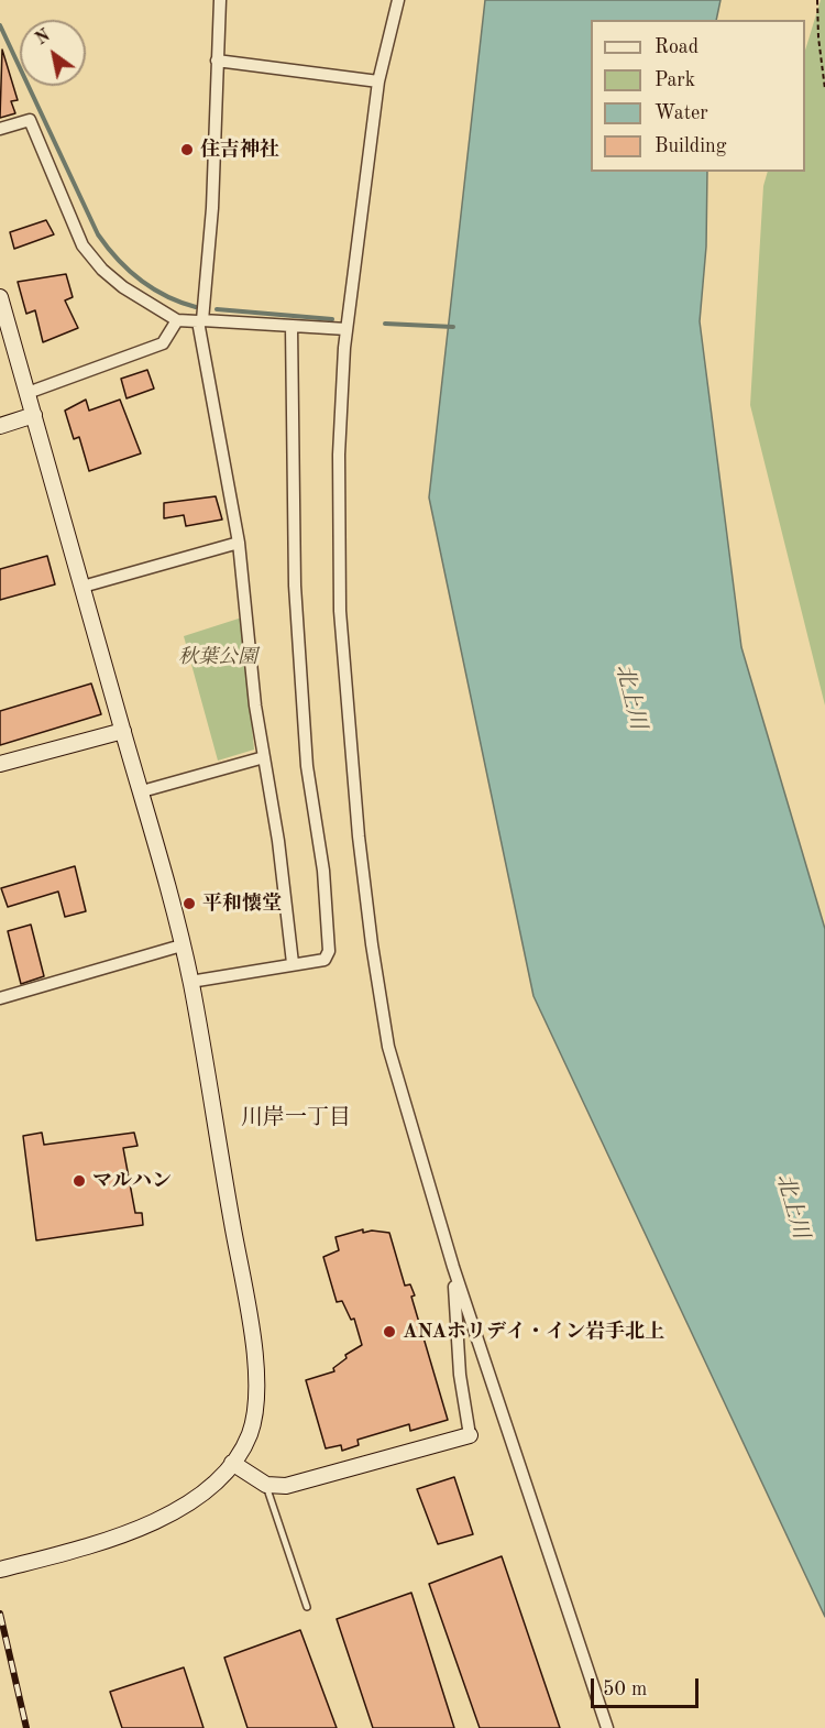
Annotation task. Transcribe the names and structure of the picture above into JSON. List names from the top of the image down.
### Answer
{
  "districts": ["川岸一丁目"],
  "water": ["北上川"],
  "parks": ["秋葉公園"],
  "places": [
    "住吉神社",
    "平和懐堂",
    "マルハン",
    "ANAホリデイ・イン岩手北上"
  ],
  "legend": [
    "Road",
    "Park",
    "Water",
    "Building"
  ],
  "scale_bar": "50 m",
  "north": "top left"
}
